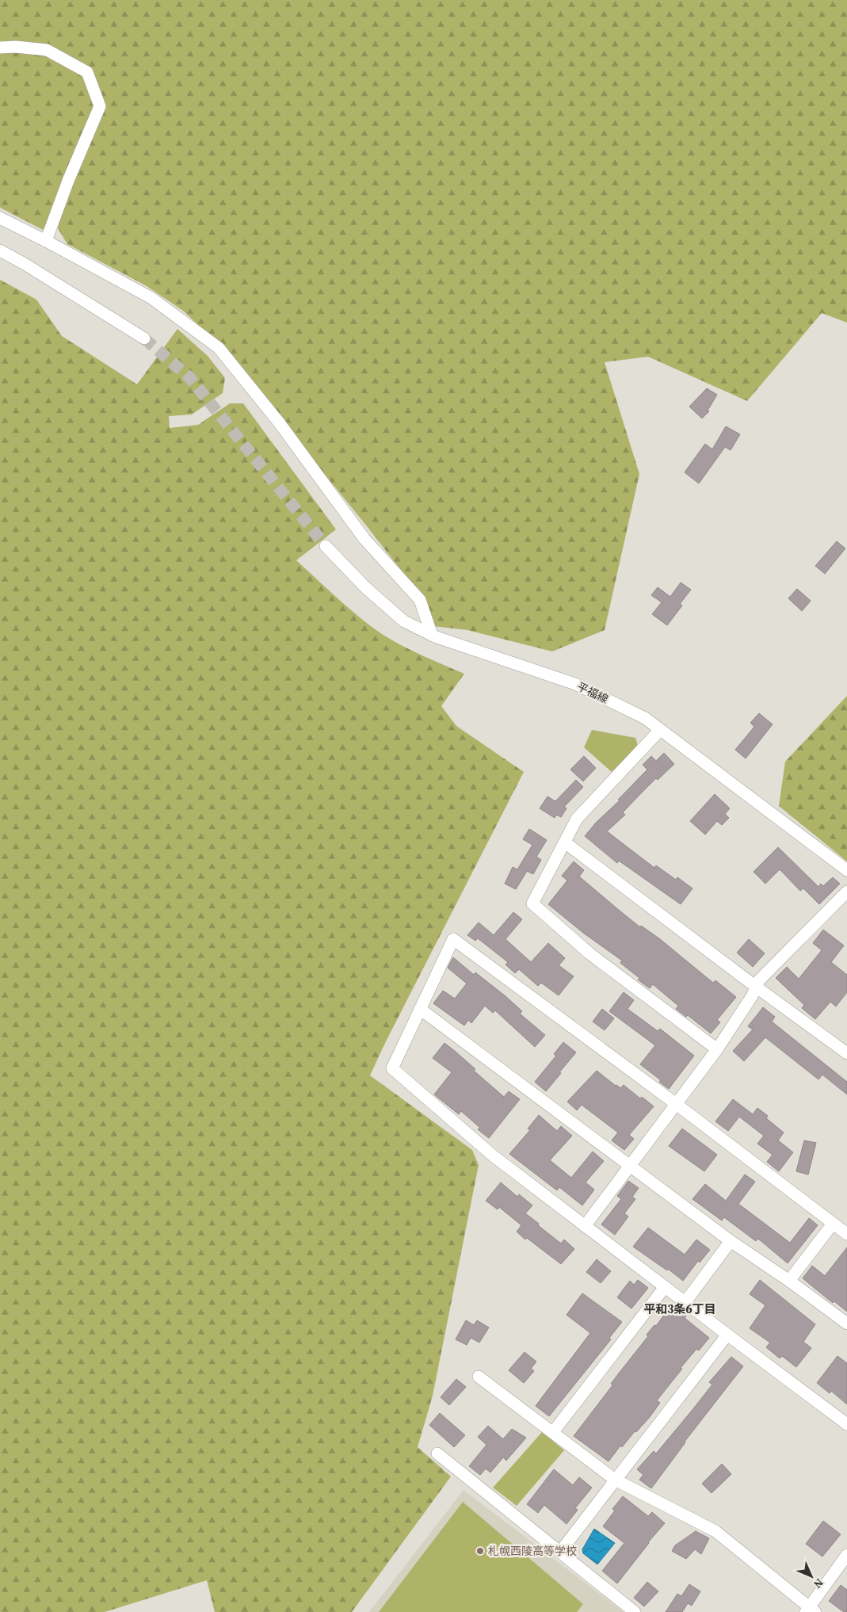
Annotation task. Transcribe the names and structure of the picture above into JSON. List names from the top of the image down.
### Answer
{
  "streets": {
    "street": ["平福線"]
  },
  "districts": ["平和3条6丁目"],
  "places": ["札幌西陵高等学校"],
  "north": "bottom right"
}
